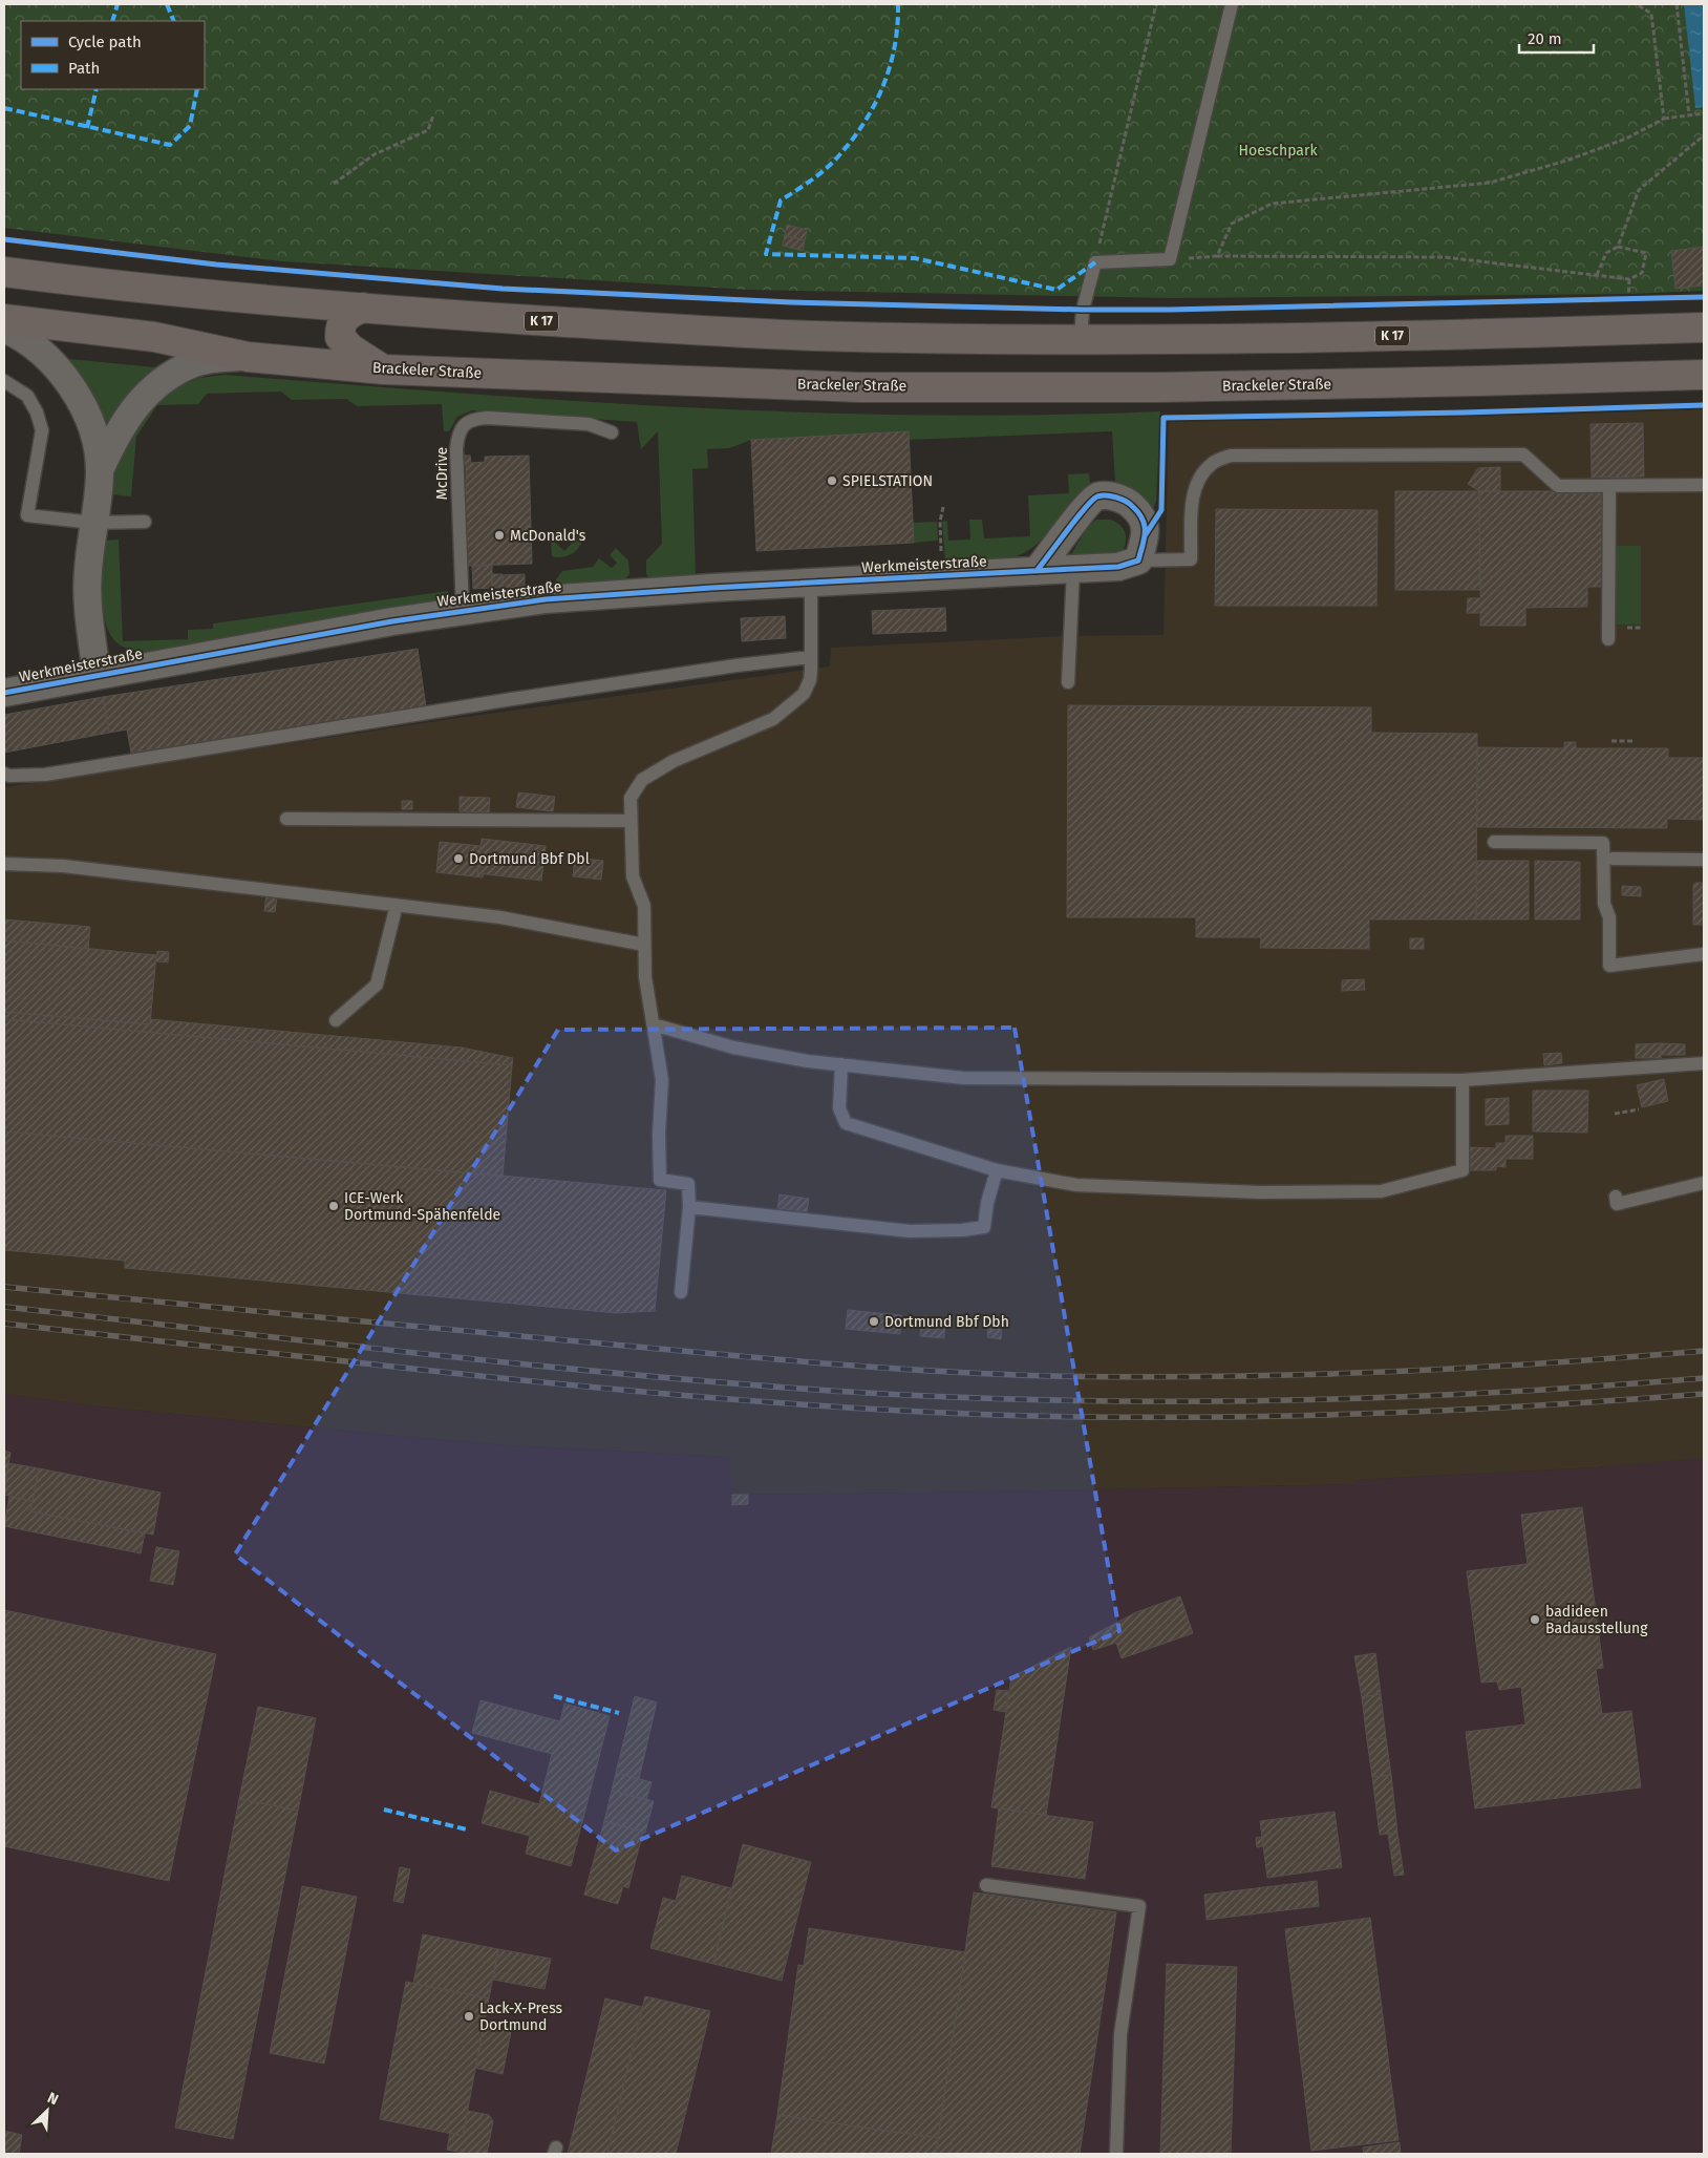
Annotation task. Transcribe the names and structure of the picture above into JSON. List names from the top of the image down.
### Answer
{
  "streets": {
    "highway": ["K 17", "Brackeler Straße"],
    "street": ["Werkmeisterstraße"],
    "lane": ["McDrive"]
  },
  "crossings": [
    ["McDrive", "Werkmeisterstraße"]
  ],
  "parks": ["Hoeschpark"],
  "places": [
    "SPIELSTATION",
    "McDonald's",
    "Dortmund Bbf Dbl",
    "ICE-Werk Dortmund-Spähenfelde",
    "Dortmund Bbf Dbh",
    "badideen Badausstellung",
    "Lack-X-Press Dortmund"
  ],
  "legend": ["Cycle path", "Path"],
  "scale_bar": "20 m",
  "north": "top right"
}
